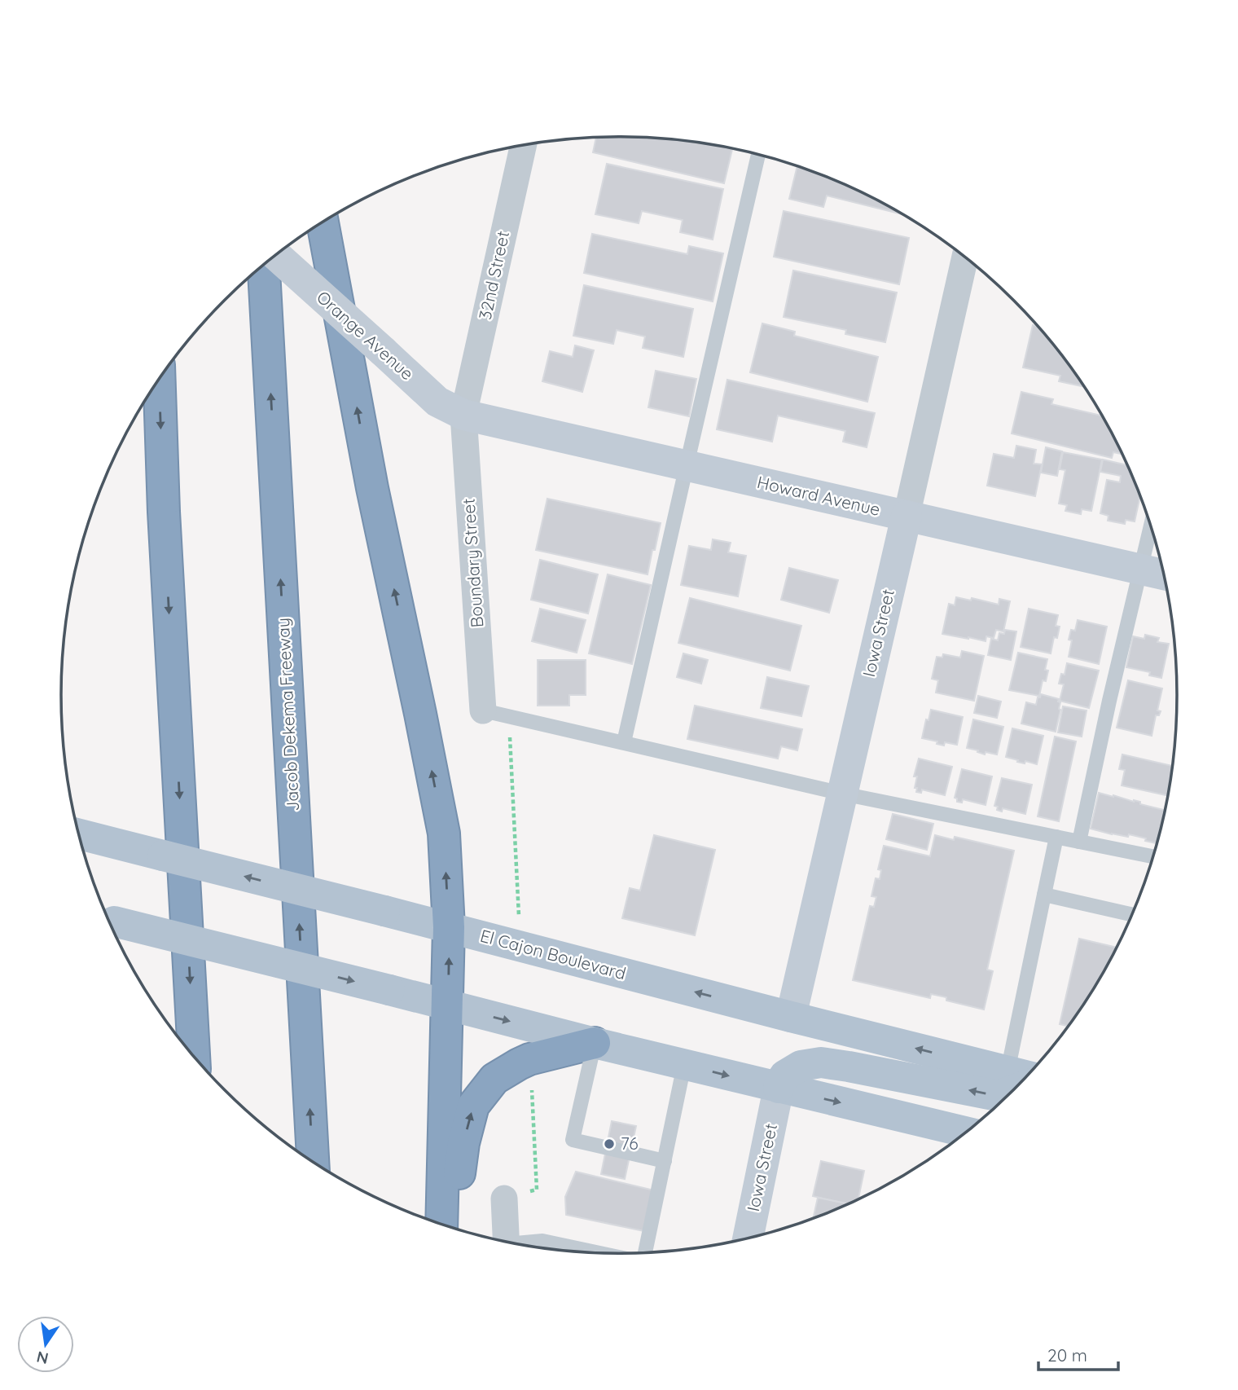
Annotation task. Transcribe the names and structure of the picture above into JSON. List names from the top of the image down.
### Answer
{
  "streets": {
    "highway": ["Jacob Dekema Freeway"],
    "main road": ["El Cajon Boulevard"],
    "street": [
      "32nd Street",
      "Orange Avenue",
      "Howard Avenue",
      "Boundary Street",
      "Iowa Street"
    ]
  },
  "crossings": [
    ["32nd Street", "Orange Avenue"],
    ["32nd Street", "Howard Avenue"],
    ["32nd Street", "Boundary Street"],
    ["Orange Avenue", "Howard Avenue"],
    ["Orange Avenue", "Boundary Street"],
    ["Howard Avenue", "Boundary Street"],
    ["Howard Avenue", "Iowa Street"],
    ["Iowa Street", "El Cajon Boulevard"]
  ],
  "places": ["76"],
  "scale_bar": "20 m",
  "north": "bottom"
}
